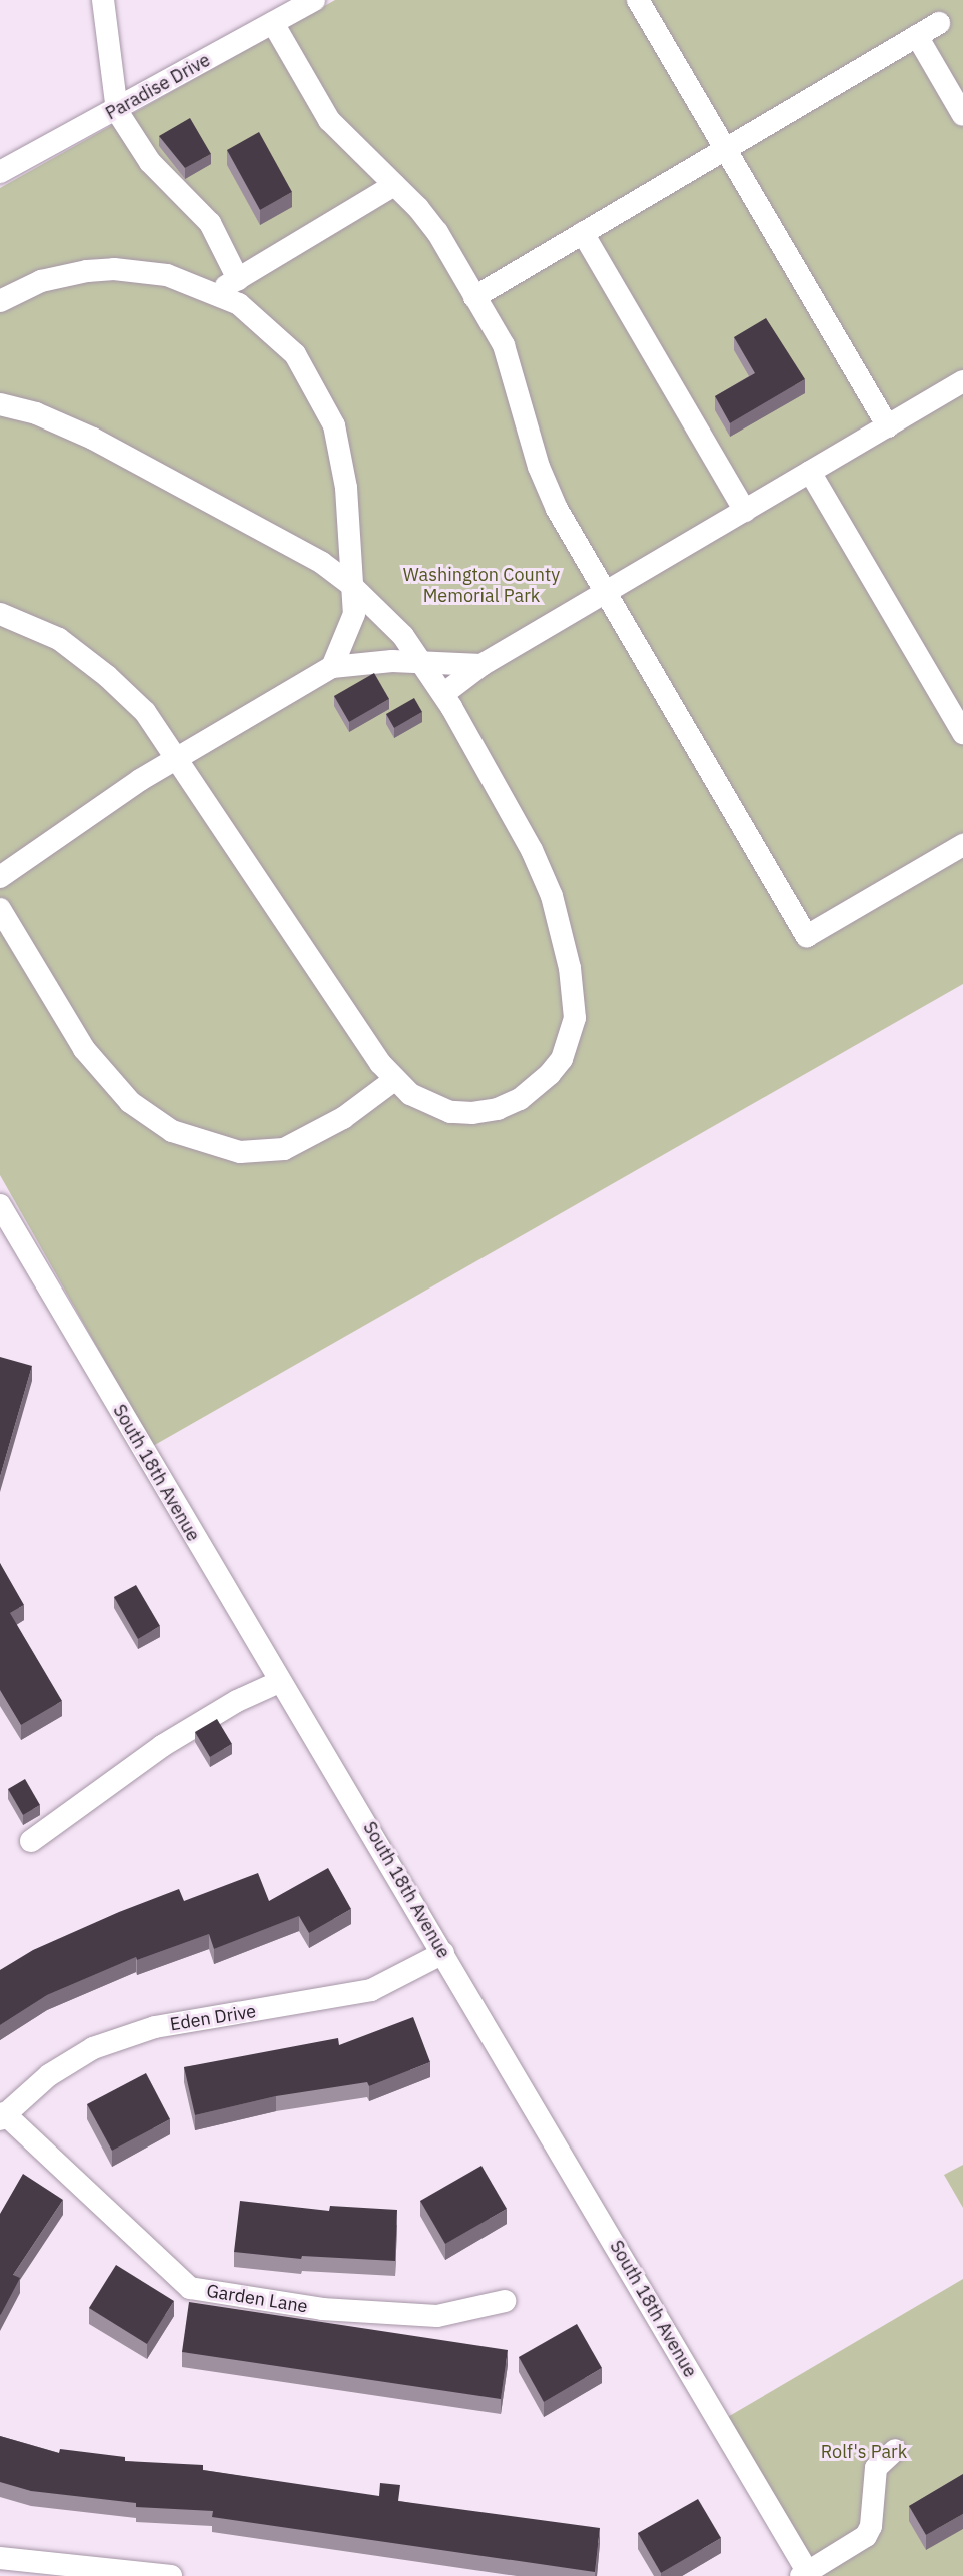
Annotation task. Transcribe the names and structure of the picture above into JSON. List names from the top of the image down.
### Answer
{
  "streets": {
    "street": [
      "Paradise Drive",
      "South 18th Avenue",
      "Eden Drive",
      "Garden Lane"
    ]
  },
  "crossings": [
    ["South 18th Avenue", "Eden Drive"],
    ["Eden Drive", "Garden Lane"]
  ],
  "parks": ["Washington County Memorial Park", "Rolf's Park"]
}
